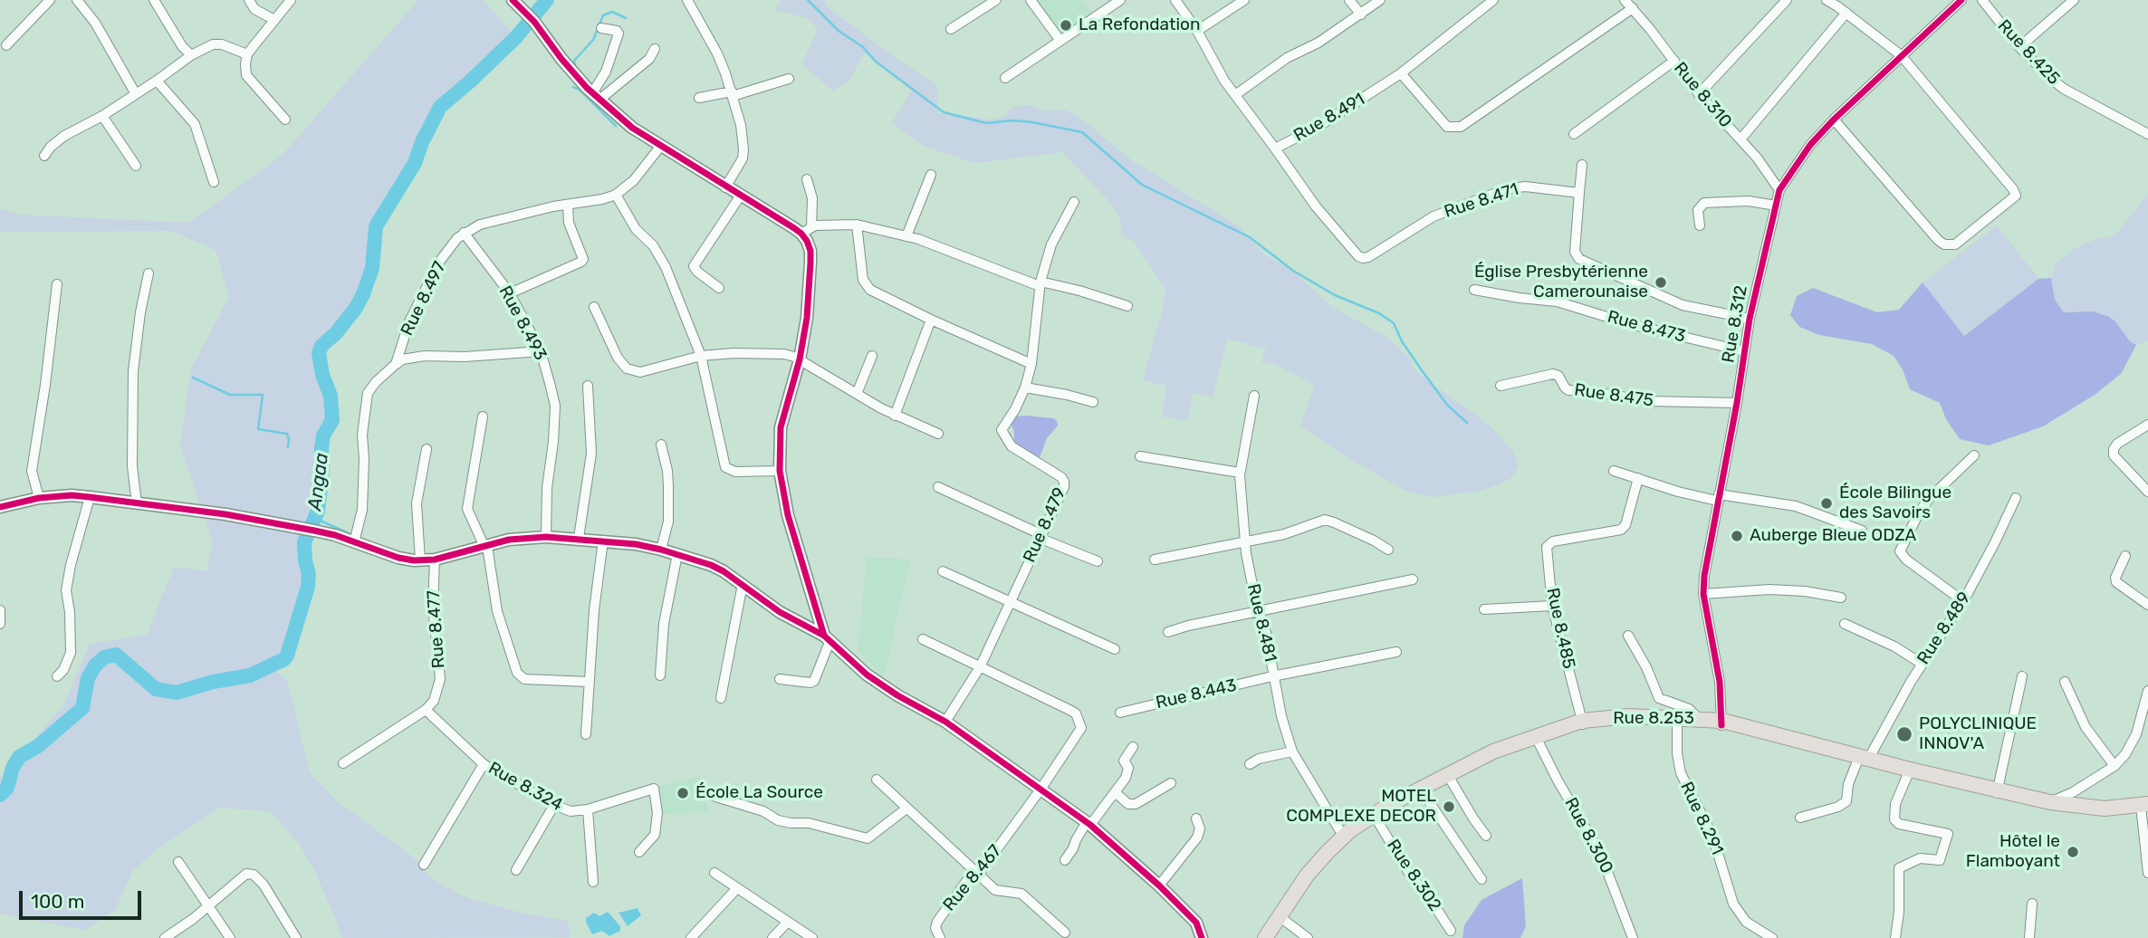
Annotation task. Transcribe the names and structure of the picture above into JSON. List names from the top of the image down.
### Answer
{
  "streets": {
    "highway": ["Rue 8.253"],
    "street": [
      "Rue 8.425",
      "Rue 8.310",
      "Rue 8.491",
      "Rue 8.471",
      "Rue 8.497",
      "Rue 8.493",
      "Rue 8.312",
      "Rue 8.473",
      "Rue 8.475",
      "Rue 8.479",
      "Rue 8.481",
      "Rue 8.485",
      "Rue 8.489",
      "Rue 8.477",
      "Rue 8.443",
      "Rue 8.324",
      "Rue 8.291",
      "Rue 8.300",
      "Rue 8.302",
      "Rue 8.467"
    ]
  },
  "crossings": [
    ["Rue 8.310", "Rue 8.312"],
    ["Rue 8.491", "Rue 8.471"],
    ["Rue 8.497", "Rue 8.493"],
    ["Rue 8.312", "Rue 8.473"],
    ["Rue 8.312", "Rue 8.475"],
    ["Rue 8.312", "Rue 8.253"],
    ["Rue 8.479", "Rue 8.467"],
    ["Rue 8.481", "Rue 8.443"],
    ["Rue 8.481", "Rue 8.253"],
    ["Rue 8.485", "Rue 8.253"],
    ["Rue 8.489", "Rue 8.253"],
    ["Rue 8.477", "Rue 8.324"],
    ["Rue 8.253", "Rue 8.291"],
    ["Rue 8.253", "Rue 8.300"],
    ["Rue 8.253", "Rue 8.302"]
  ],
  "water": ["Angaa"],
  "places": [
    "La Refondation",
    "Église Presbytérienne Camerounaise",
    "École Bilingue des Savoirs",
    "Auberge Bleue ODZA",
    "POLYCLINIQUE INNOV'A",
    "École La Source",
    "MOTEL COMPLEXE DECOR",
    "Hôtel le Flamboyant"
  ],
  "scale_bar": "100 m"
}
